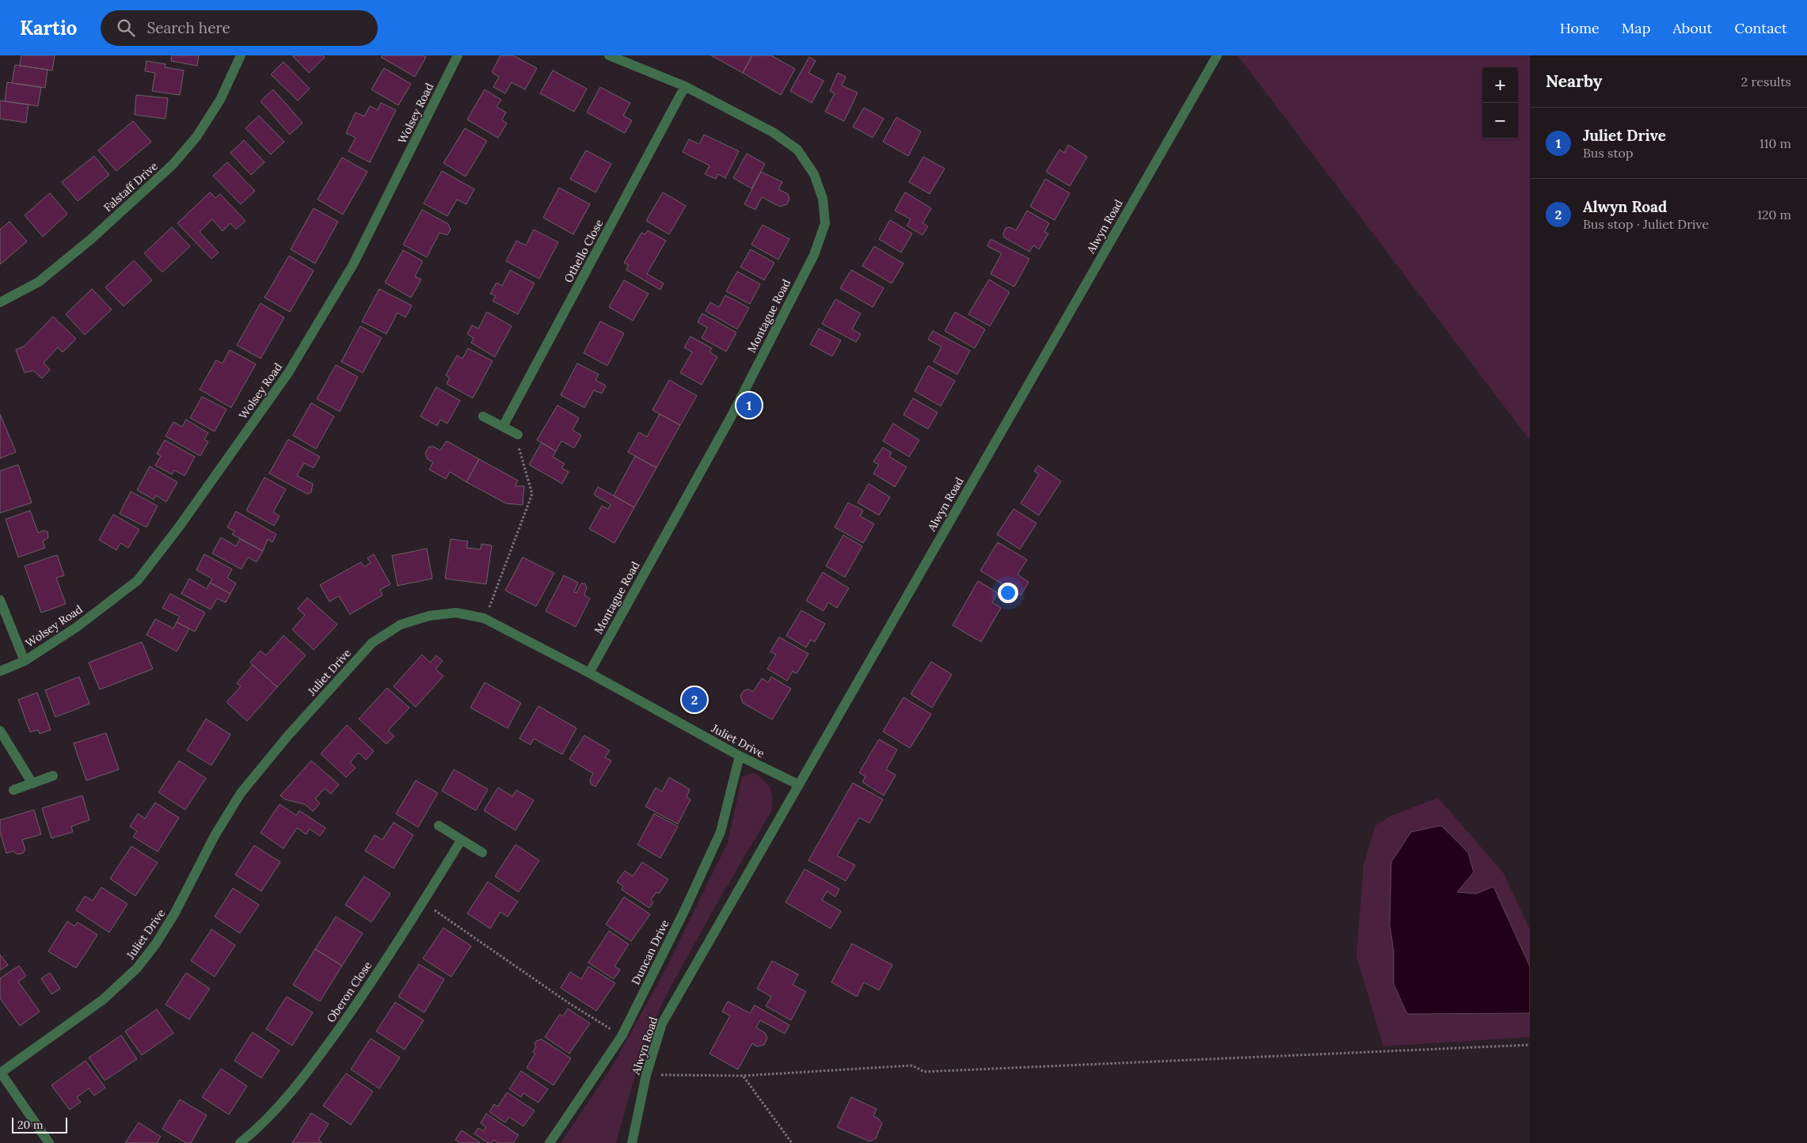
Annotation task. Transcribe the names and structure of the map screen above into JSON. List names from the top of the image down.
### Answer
{
  "streets": {
    "street": [
      "Wolsey Road",
      "Falstaff Drive",
      "Alwyn Road",
      "Othello Close",
      "Montague Road",
      "Juliet Drive",
      "Duncan Drive",
      "Oberon Close"
    ]
  },
  "crossings": [
    ["Alwyn Road", "Juliet Drive"],
    ["Othello Close", "Montague Road"],
    ["Montague Road", "Juliet Drive"],
    ["Juliet Drive", "Duncan Drive"]
  ],
  "scale_bar": "20 m",
  "page": {
    "header": "Kartio",
    "search": "Search here",
    "nav": [
      "Home",
      "Map",
      "About",
      "Contact"
    ],
    "heading": ["Nearby", "2 results"],
    "map_buttons": ["+", "−"],
    "list": [
      {
        "mark": "1",
        "name": "Juliet Drive",
        "note": "Bus stop",
        "value": "110 m"
      },
      {
        "mark": "2",
        "name": "Alwyn Road",
        "note": "Bus stop · Juliet Drive",
        "value": "120 m"
      }
    ],
    "pins": ["1", "2"],
    "scale": "20 m"
  }
}
